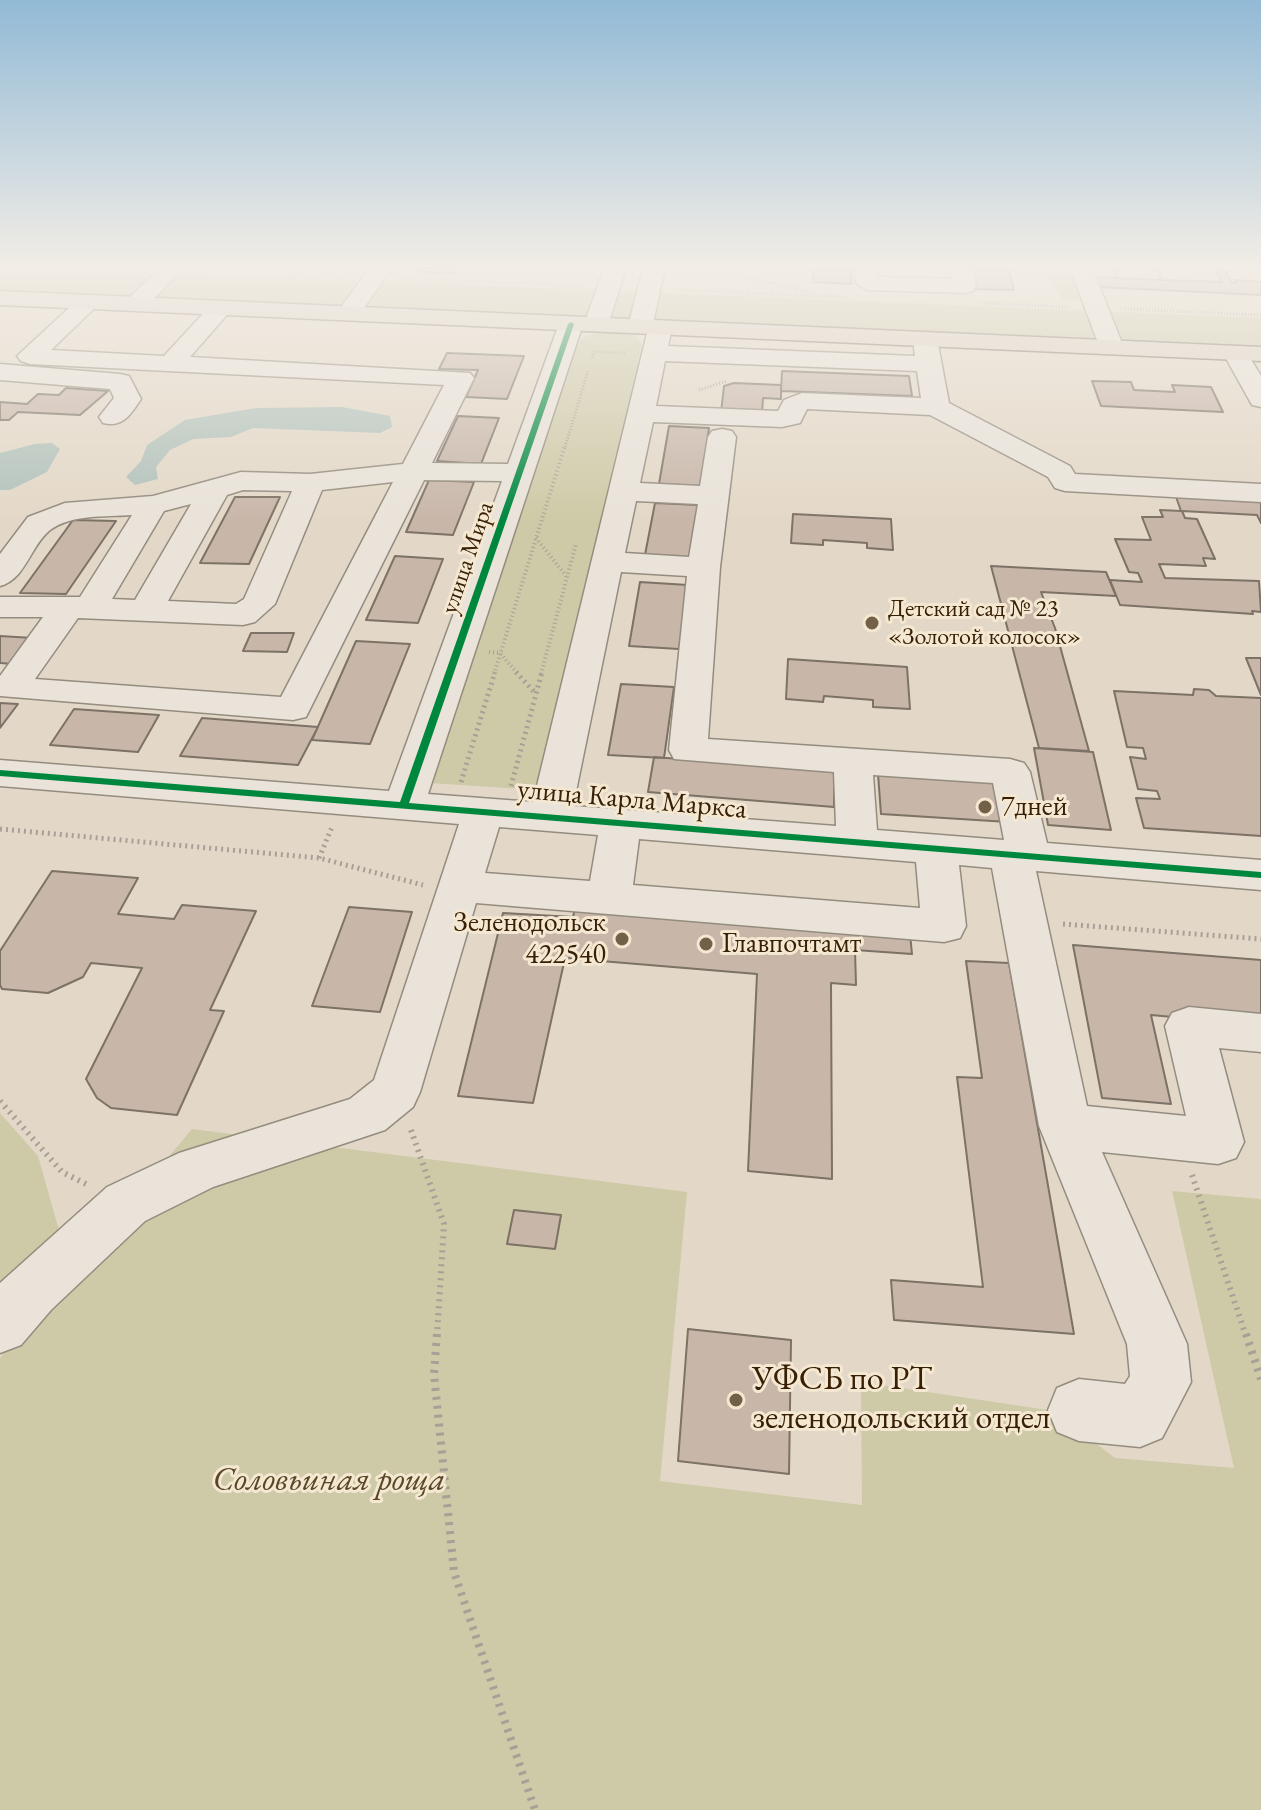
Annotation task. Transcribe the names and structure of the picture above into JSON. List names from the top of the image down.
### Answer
{
  "streets": {
    "street": ["улица Мира", "улица Карла Маркса"]
  },
  "crossings": [
    ["улица Мира", "улица Карла Маркса"]
  ],
  "parks": ["Соловьиная роща"],
  "places": [
    "Детский сад № 23 «Золотой колосок»",
    "7дней",
    "Зеленодольск 422540",
    "Главпочтамт",
    "УФСБ по РТ зеленодольский отдел"
  ]
}
